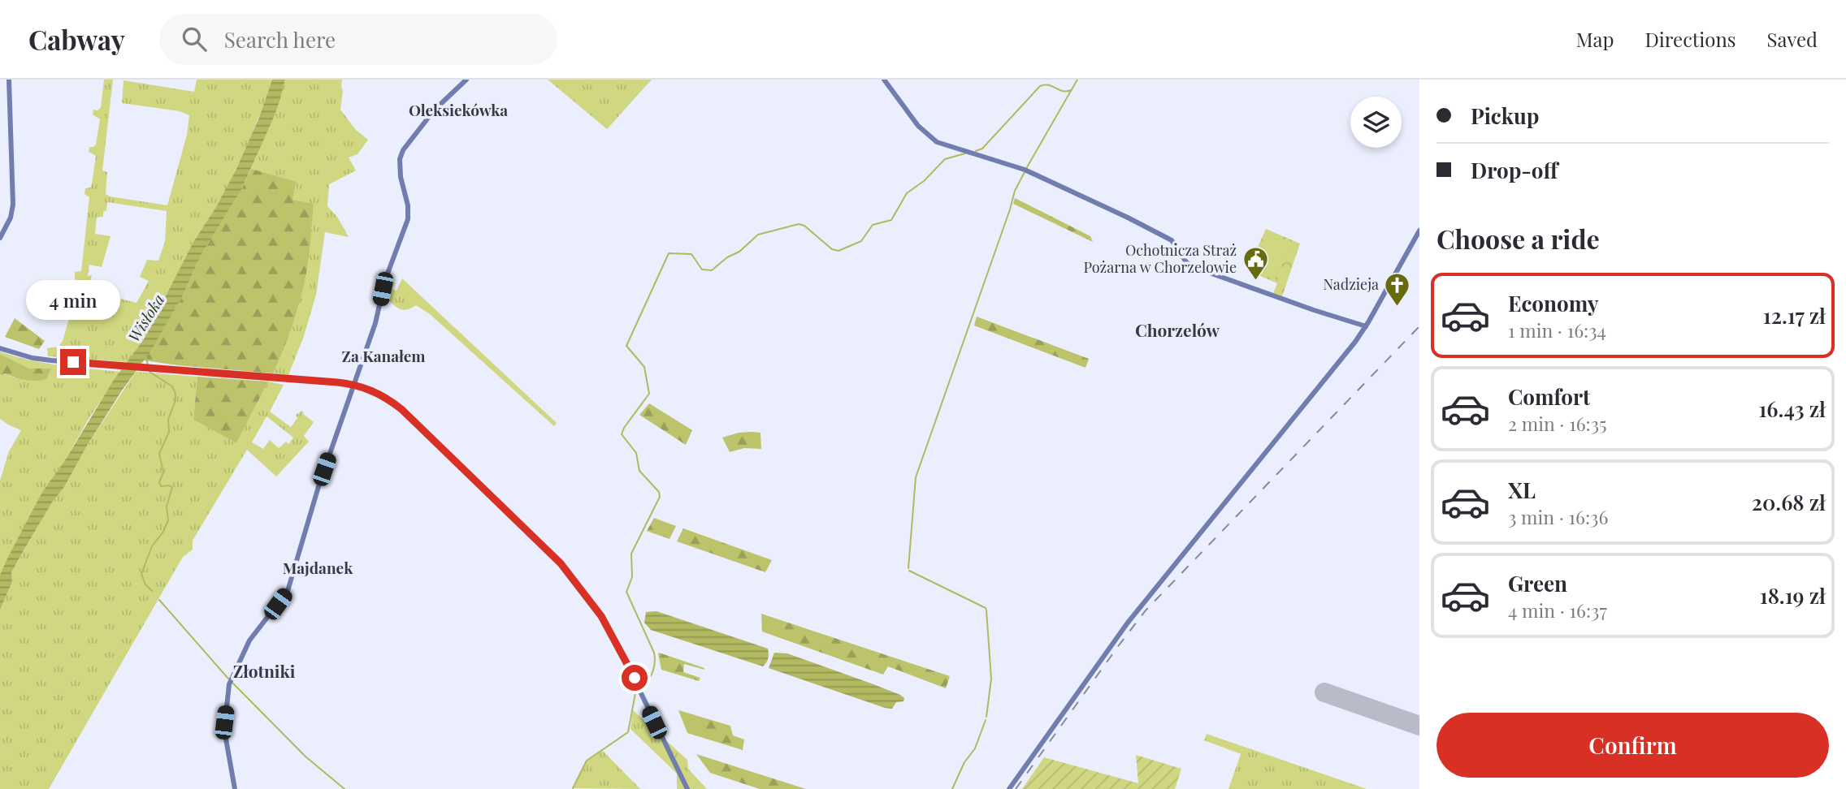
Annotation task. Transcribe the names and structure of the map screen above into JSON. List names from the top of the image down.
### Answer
{
  "districts": [
    "Oleksiekówka",
    "Chorzelów",
    "Za Kanałem",
    "Majdanek",
    "Złotniki"
  ],
  "water": ["Wisłoka"],
  "places": {
    "public building": ["Ochotnicza Straż Pożarna w Chorzelowie"],
    "church": ["Nadzieja"]
  },
  "page": {
    "header": "Cabway",
    "search": "Search here",
    "nav": ["Map", "Directions", "Saved"],
    "banner": ["Pickup", "Drop-off"],
    "heading": "Choose a ride",
    "list": [
      {
        "name": "Economy",
        "note": "1 min · 16:34",
        "value": "12.17 zł"
      },
      {
        "name": "Comfort",
        "note": "2 min · 16:35",
        "value": "16.43 zł"
      },
      {
        "name": "XL",
        "note": "3 min · 16:36",
        "value": "20.68 zł"
      },
      {
        "name": "Green",
        "note": "4 min · 16:37",
        "value": "18.19 zł"
      }
    ],
    "bubble": "4 min",
    "buttons": "Confirm"
  }
}
